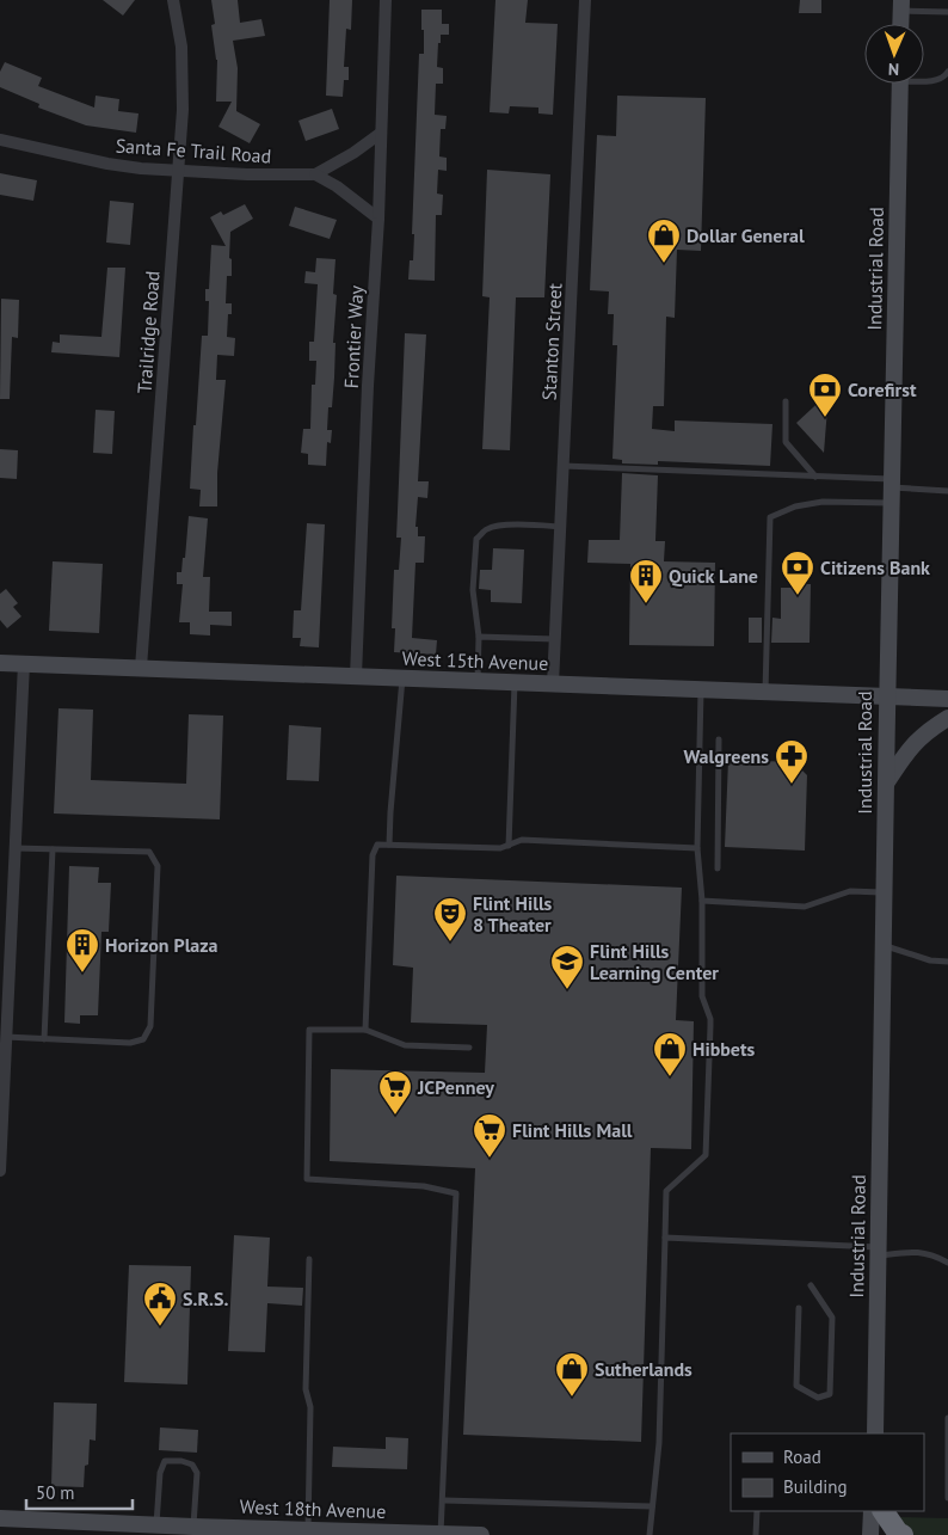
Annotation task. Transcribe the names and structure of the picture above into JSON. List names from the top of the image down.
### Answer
{
  "streets": {
    "street": [
      "Santa Fe Trail Road",
      "Industrial Road",
      "Trailridge Road",
      "Frontier Way",
      "Stanton Street",
      "West 15th Avenue",
      "West 18th Avenue"
    ]
  },
  "crossings": [
    ["Santa Fe Trail Road", "Trailridge Road"],
    ["Santa Fe Trail Road", "Frontier Way"],
    ["Industrial Road", "West 15th Avenue"],
    ["Trailridge Road", "West 15th Avenue"],
    ["Frontier Way", "West 15th Avenue"],
    ["Stanton Street", "West 15th Avenue"]
  ],
  "places": {
    "shop": ["Dollar General", "Hibbets", "Sutherlands"],
    "bank": ["Corefirst", "Citizens Bank"],
    "building": ["Quick Lane", "Horizon Plaza"],
    "pharmacy": ["Walgreens"],
    "theatre": ["Flint Hills 8 Theater"],
    "school or university": ["Flint Hills Learning Center"],
    "supermarket": ["JCPenney", "Flint Hills Mall"],
    "public building": ["S.R.S."]
  },
  "legend": ["Road", "Building"],
  "scale_bar": "50 m",
  "north": "bottom"
}
